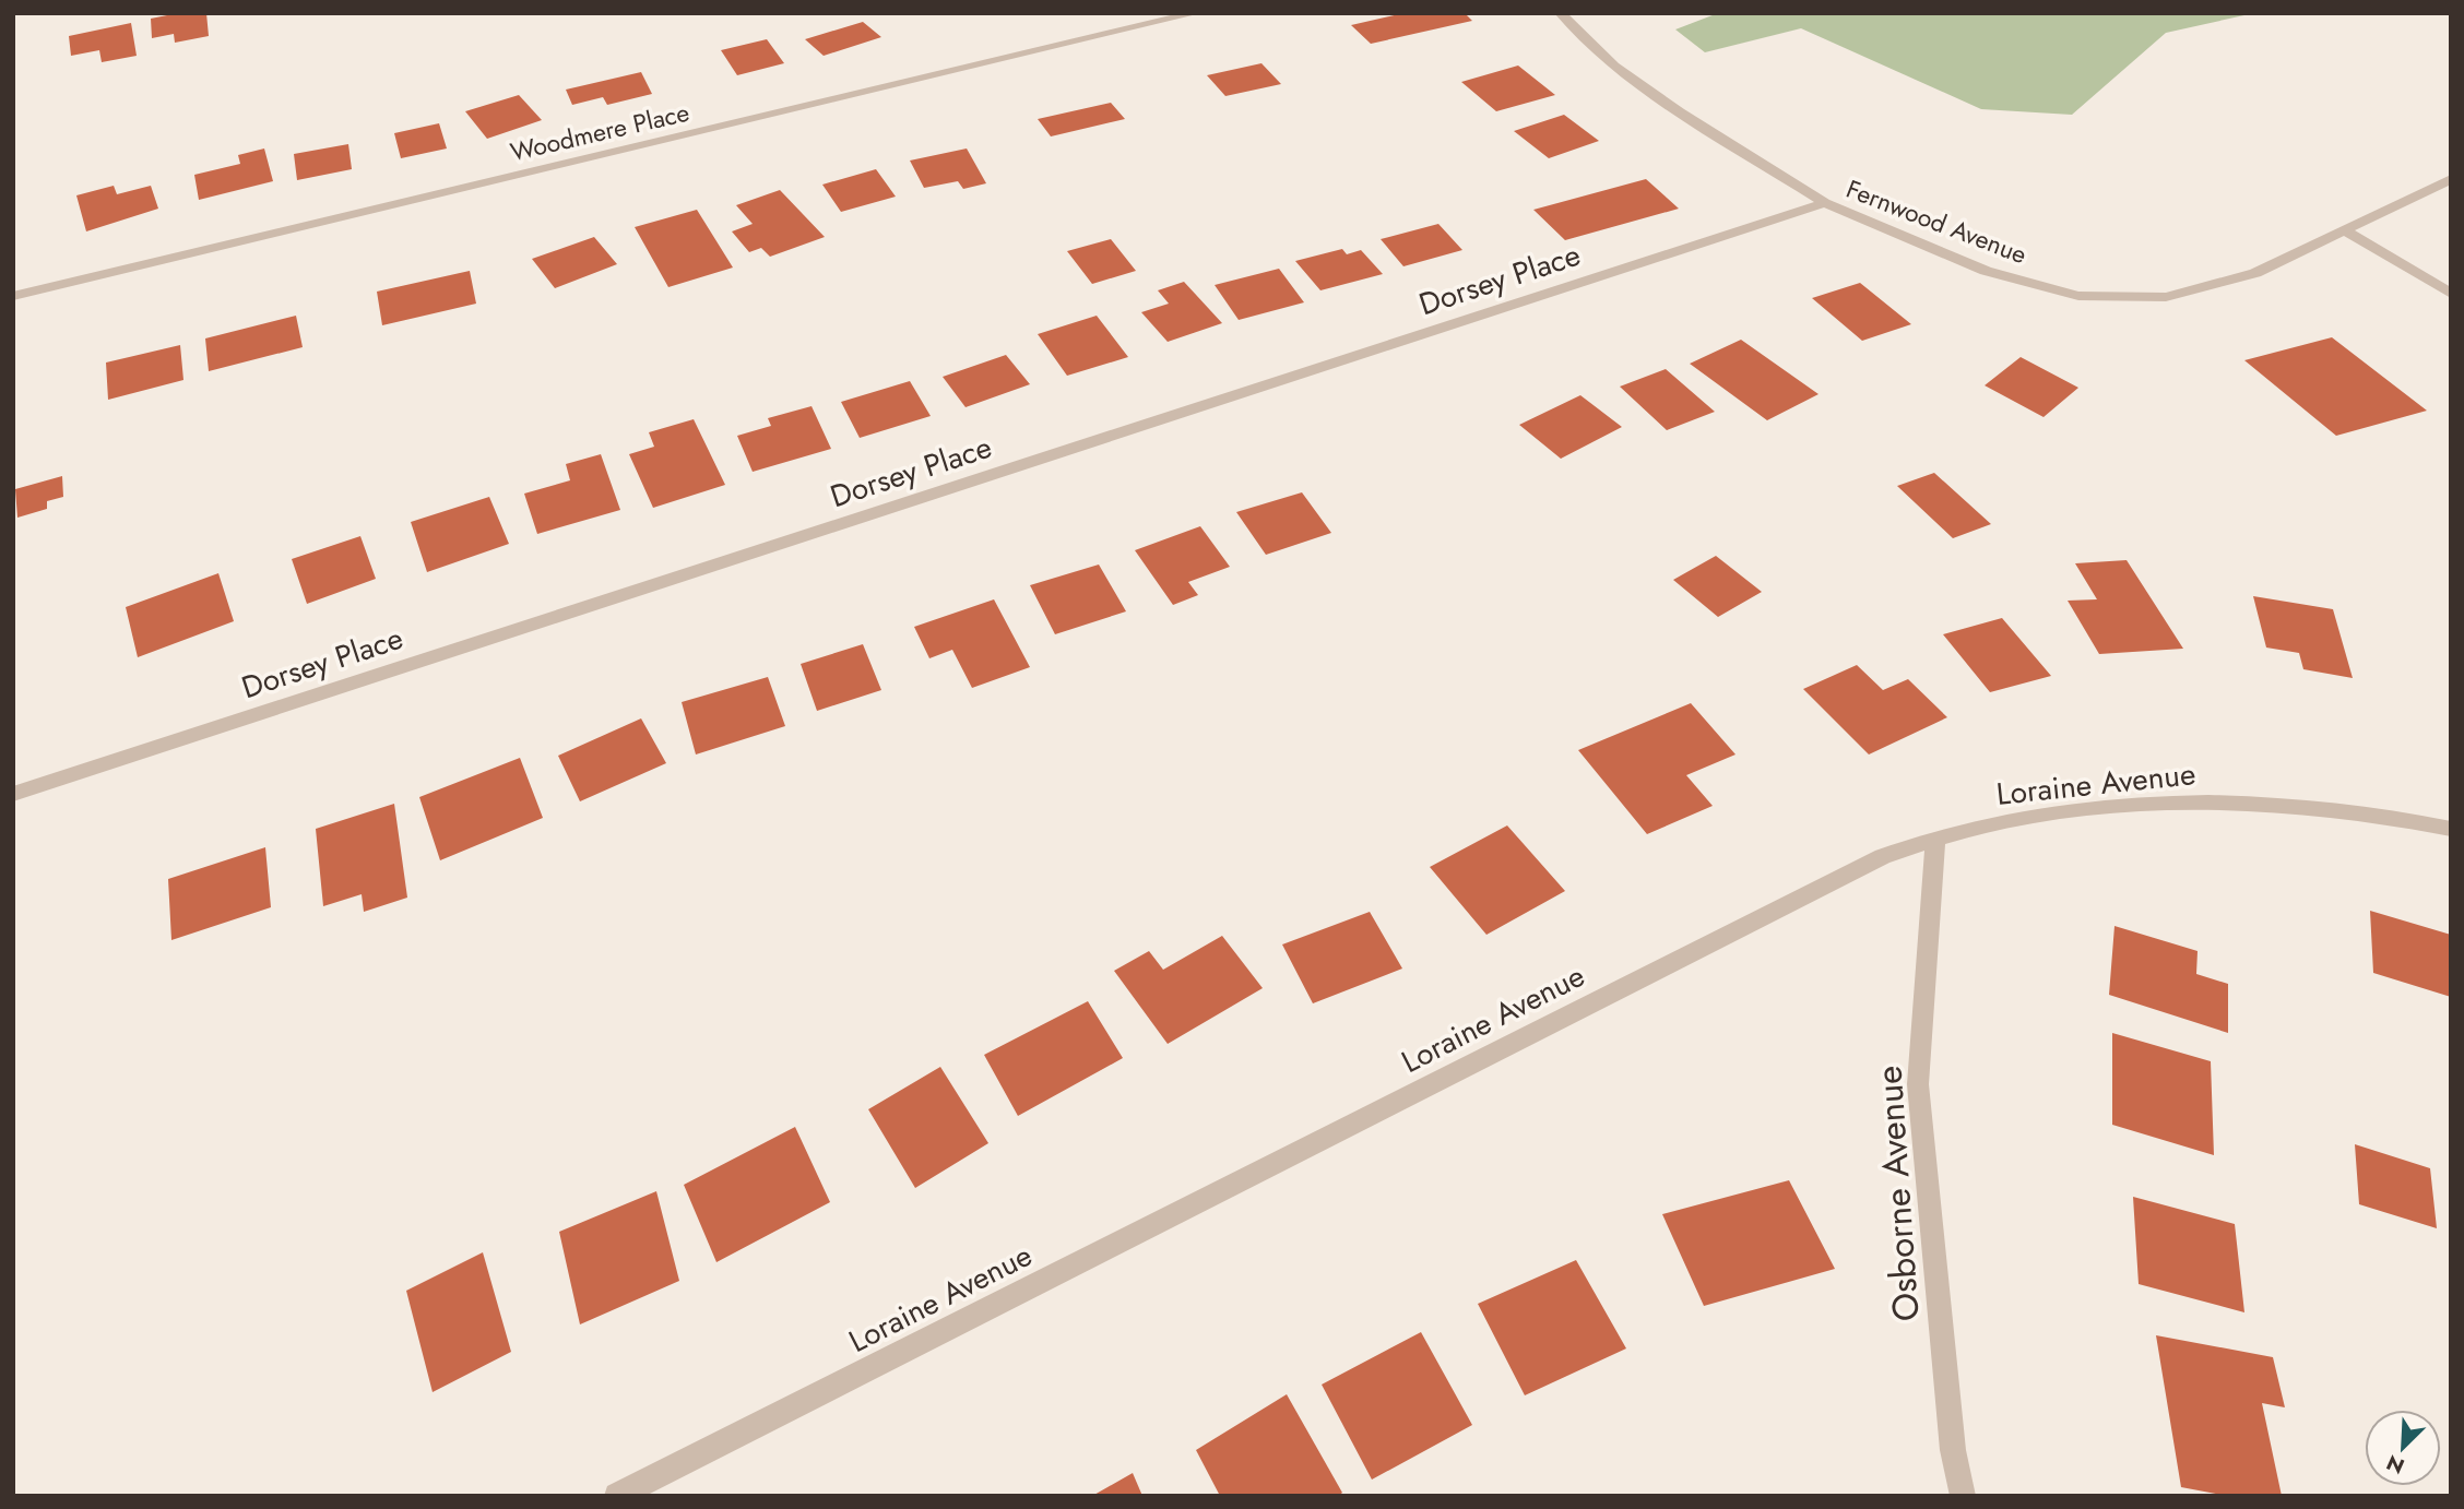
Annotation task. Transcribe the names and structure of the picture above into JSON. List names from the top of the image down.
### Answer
{
  "streets": {
    "street": [
      "Woodmere Place",
      "Fernwood Avenue",
      "Dorsey Place",
      "Loraine Avenue",
      "Osborne Avenue"
    ]
  },
  "crossings": [
    ["Fernwood Avenue", "Dorsey Place"],
    ["Loraine Avenue", "Osborne Avenue"]
  ],
  "north": "bottom left"
}
